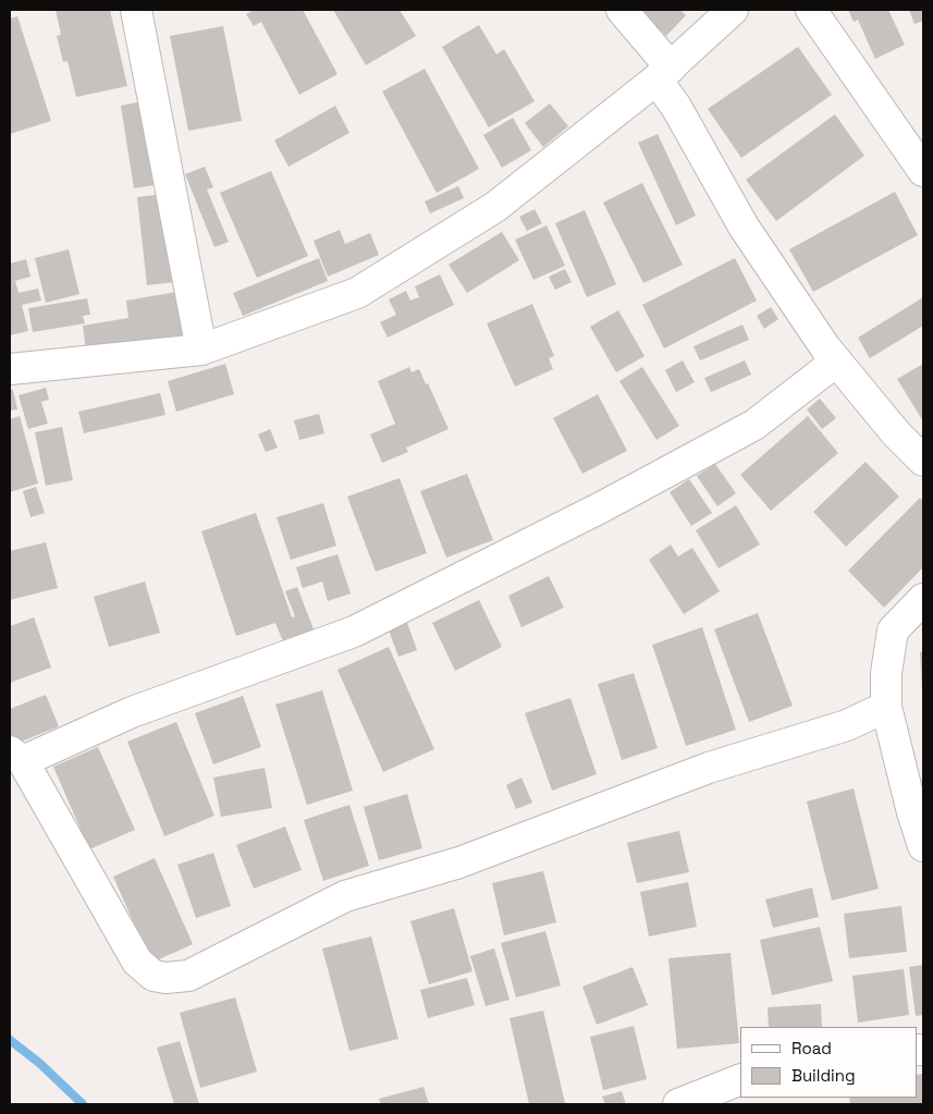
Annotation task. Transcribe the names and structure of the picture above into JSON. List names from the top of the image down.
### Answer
{
  "legend": ["Road", "Building"]
}
